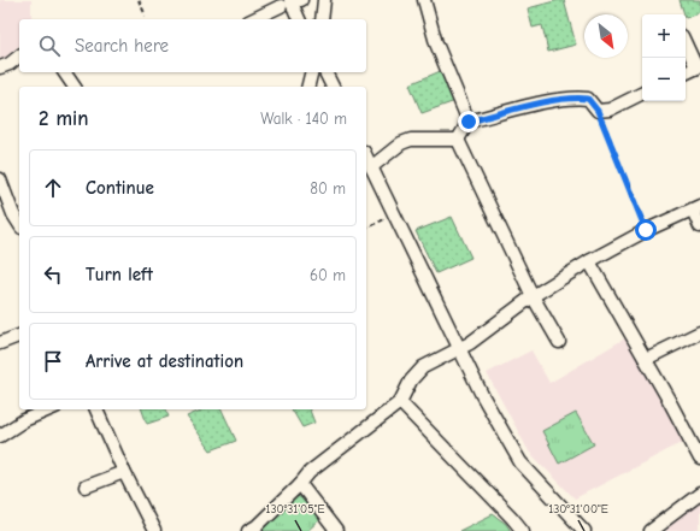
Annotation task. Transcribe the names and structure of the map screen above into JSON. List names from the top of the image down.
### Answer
{
  "north": "bottom right",
  "page": {
    "map_buttons": ["+", "−"],
    "search": "Search here",
    "heading": ["2 min", "Walk · 140 m"],
    "list": [
      ["Continue", "80 m"],
      ["Turn left", "60 m"],
      "Arrive at destination"
    ]
  },
  "coordinates": ["130°31'05\"E", "130°31'00\"E"]
}
